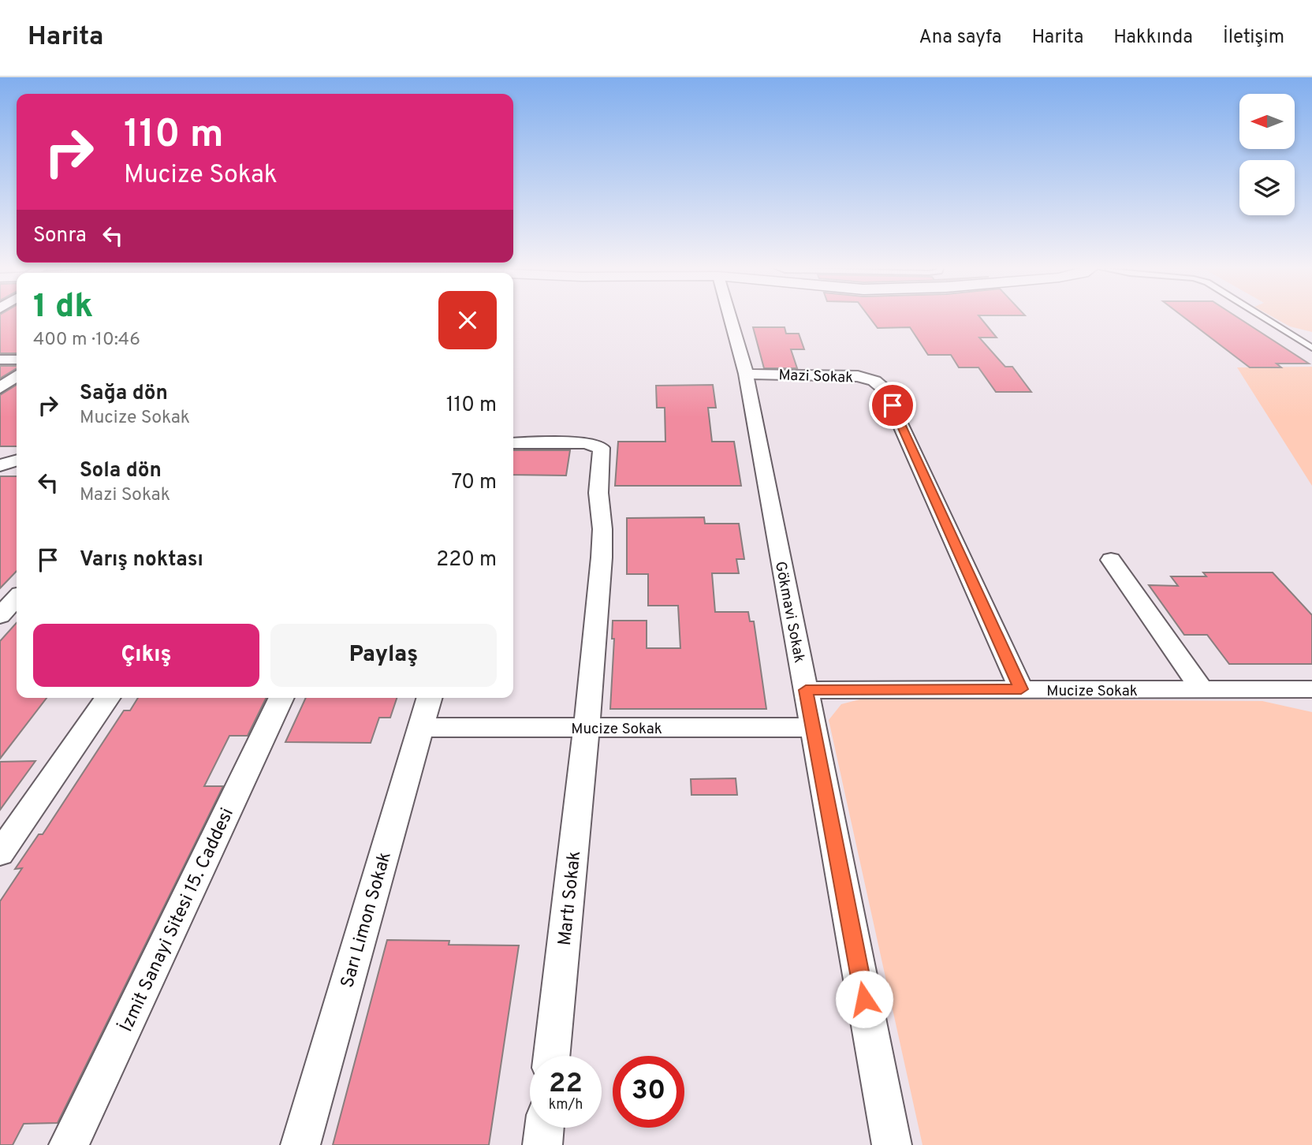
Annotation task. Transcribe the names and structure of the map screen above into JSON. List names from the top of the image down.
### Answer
{
  "streets": {
    "street": [
      "Mazi Sokak",
      "Gökmavi Sokak",
      "Mucize Sokak",
      "Martı Sokak",
      "İzmit Sanayi Sitesi 15. Caddesi",
      "Sarı Limon Sokak"
    ]
  },
  "crossings": [
    ["Mazi Sokak", "Gökmavi Sokak"],
    ["Mazi Sokak", "Mucize Sokak"],
    ["Gökmavi Sokak", "Mucize Sokak"],
    ["Mucize Sokak", "Martı Sokak"],
    ["Mucize Sokak", "Sarı Limon Sokak"]
  ],
  "north": "left",
  "page": {
    "header": "Harita",
    "nav": [
      "Ana sayfa",
      "Harita",
      "Hakkında",
      "İletişim"
    ],
    "turn": ["110 m", "Mucize Sokak"],
    "then": "Sonra",
    "heading": ["1 dk", "400 m · 10:46"],
    "list": [
      {
        "name": "Sağa dön",
        "note": "Mucize Sokak",
        "value": "110 m"
      },
      {
        "name": "Sola dön",
        "note": "Mazi Sokak",
        "value": "70 m"
      },
      {
        "name": "Varış noktası",
        "value": "220 m"
      }
    ],
    "buttons": ["Çıkış", "Paylaş"],
    "speed": "22 km/h",
    "limit": "30"
  }
}
